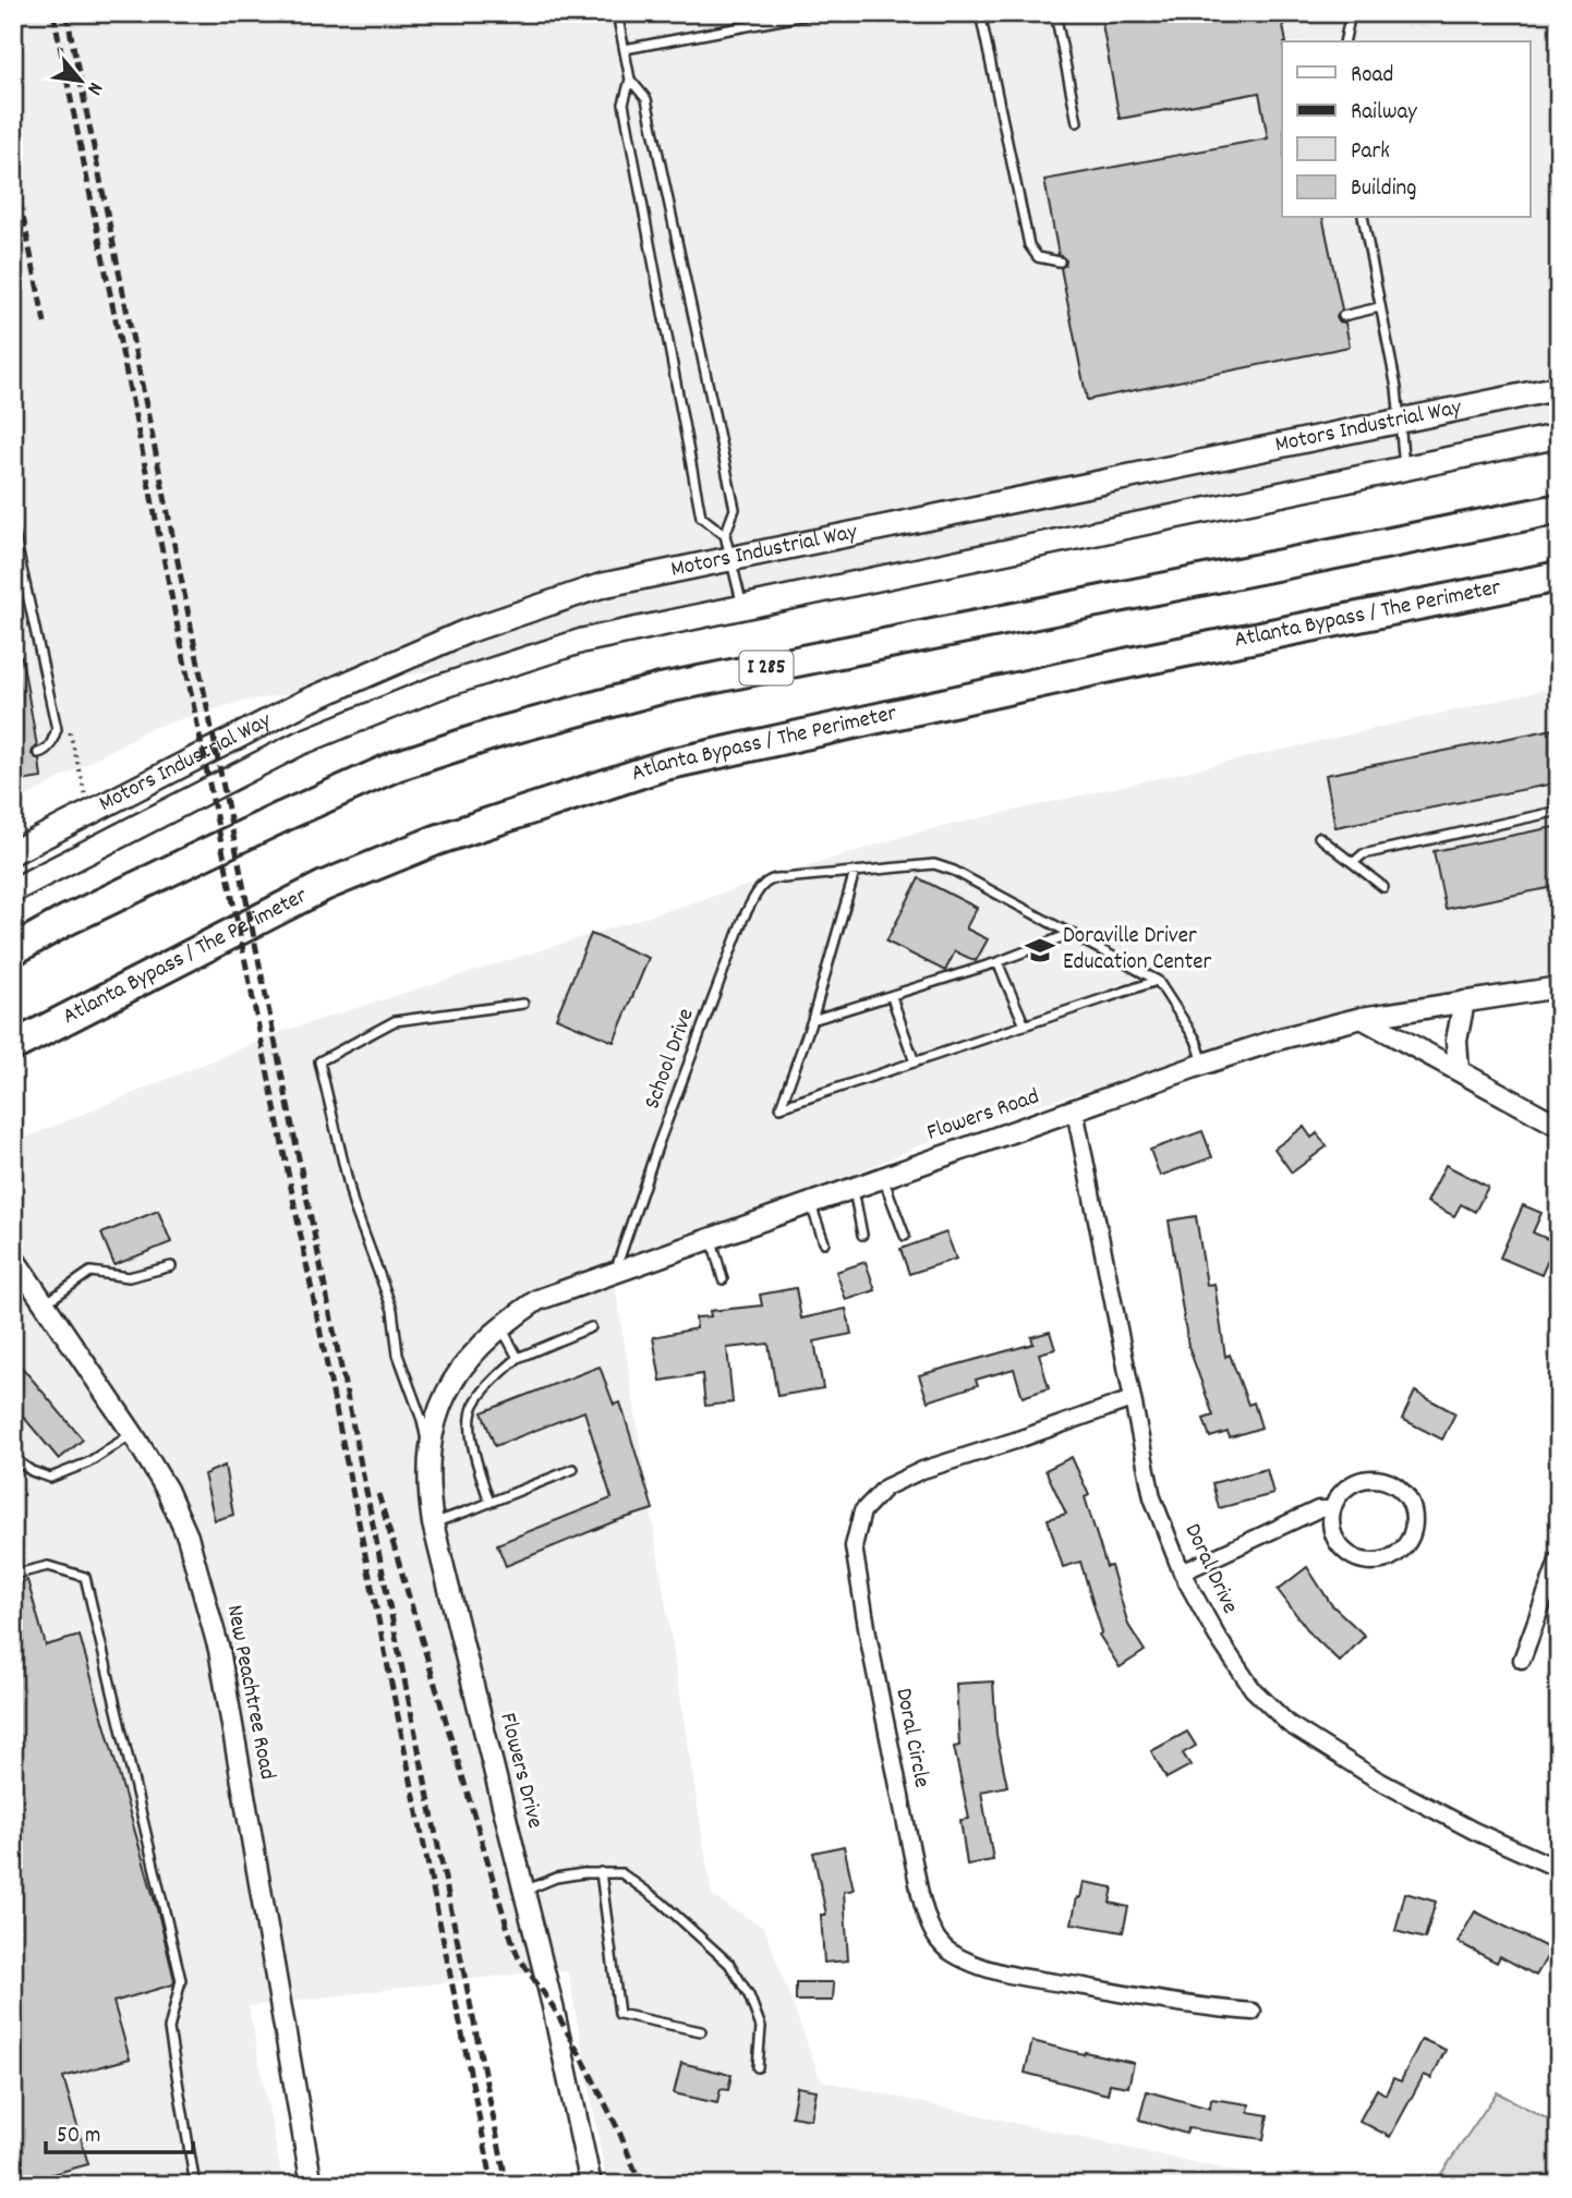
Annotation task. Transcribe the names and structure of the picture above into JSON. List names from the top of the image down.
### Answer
{
  "streets": {
    "highway": ["Atlanta Bypass / The Perimeter", "I 285"],
    "main road": ["Motors Industrial Way"],
    "street": [
      "Flowers Road",
      "Doral Drive",
      "New Peachtree Road",
      "Doral Circle",
      "Flowers Drive"
    ],
    "lane": ["School Drive"]
  },
  "crossings": [
    ["School Drive", "Flowers Road"],
    ["Flowers Road", "Doral Drive"],
    ["Flowers Road", "Flowers Drive"],
    ["Doral Drive", "Doral Circle"]
  ],
  "places": {
    "school or university": ["Doraville Driver Education Center"]
  },
  "legend": [
    "Road",
    "Railway",
    "Park",
    "Building"
  ],
  "scale_bar": "50 m",
  "north": "bottom right"
}
